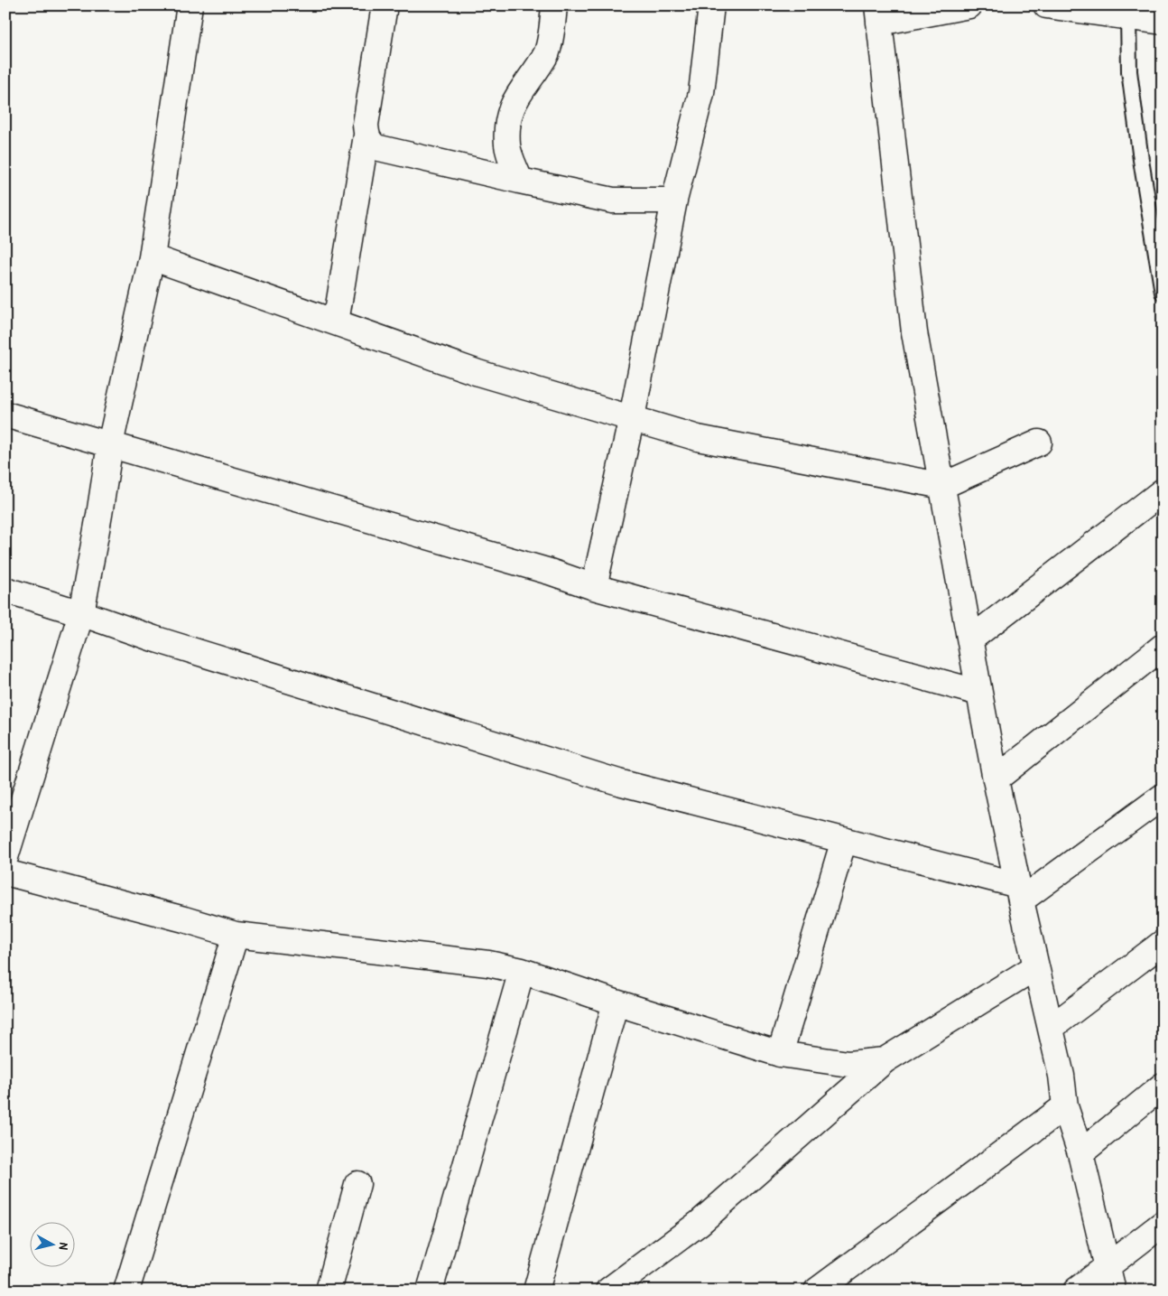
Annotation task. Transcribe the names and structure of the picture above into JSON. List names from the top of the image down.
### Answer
{
  "north": "right"
}
